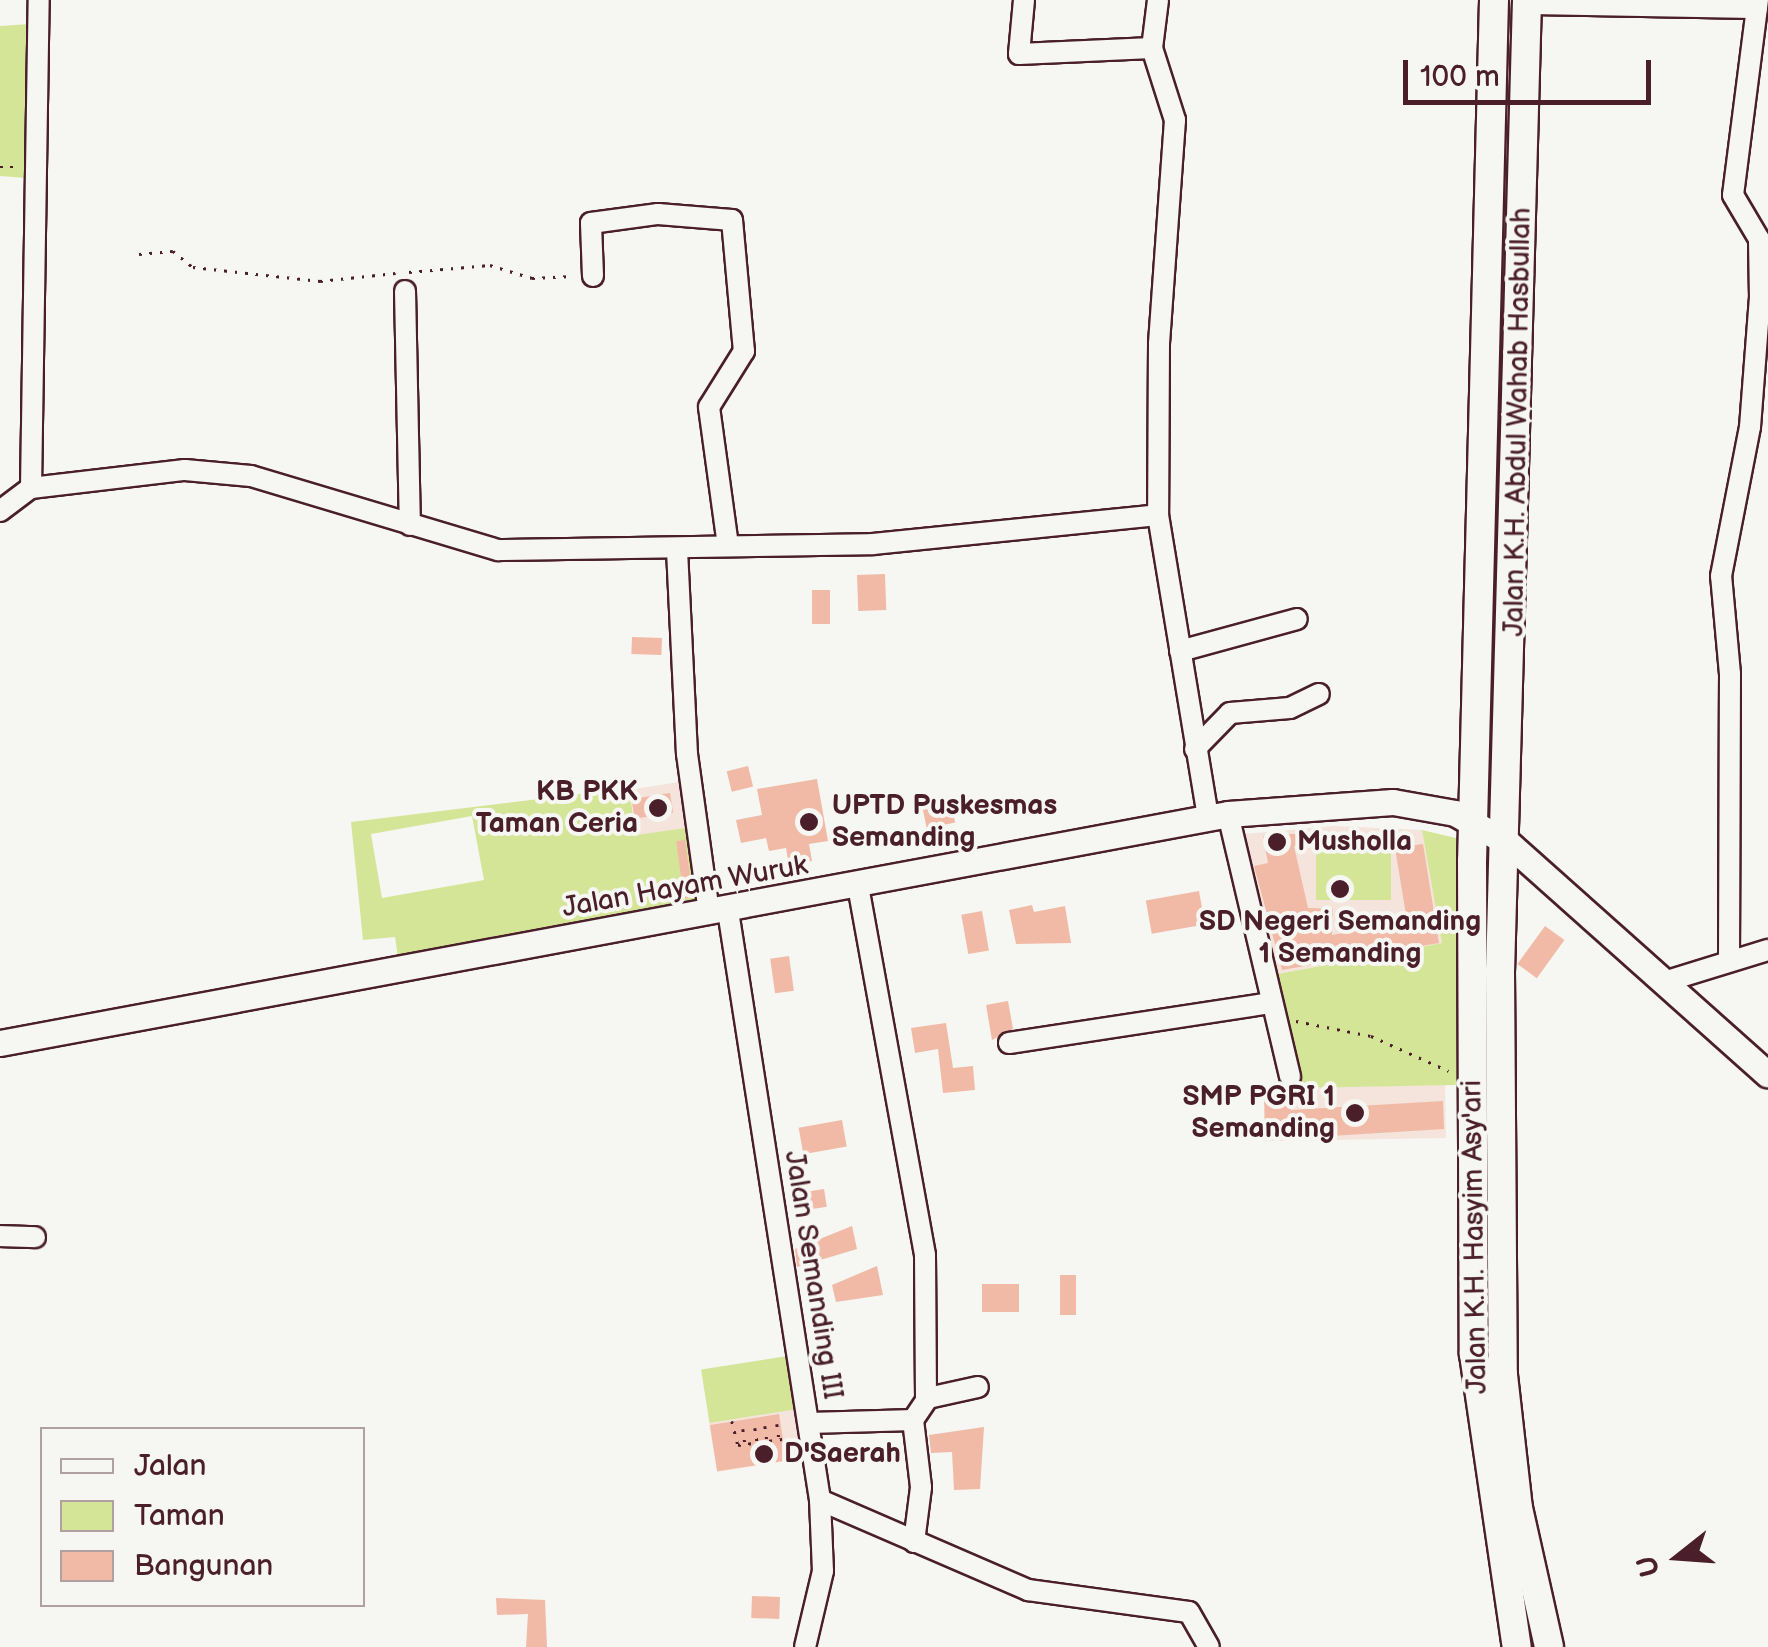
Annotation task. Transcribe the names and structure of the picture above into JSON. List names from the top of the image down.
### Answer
{
  "streets": {
    "highway": ["Jalan K.H. Abdul Wahab Hasbullah", "Jalan K.H. Hasyim Asy'ari"],
    "main road": ["Jalan Hayam Wuruk"],
    "street": ["Jalan Semanding III"]
  },
  "crossings": [
    ["Jalan K.H. Abdul Wahab Hasbullah", "Jalan Hayam Wuruk"],
    ["Jalan K.H. Abdul Wahab Hasbullah", "Jalan K.H. Hasyim Asy'ari"],
    ["Jalan Hayam Wuruk", "Jalan K.H. Hasyim Asy'ari"],
    ["Jalan Hayam Wuruk", "Jalan Semanding III"]
  ],
  "places": [
    "KB PKK Taman Ceria",
    "UPTD Puskesmas Semanding",
    "Musholla",
    "SD Negeri Semanding 1 Semanding",
    "SMP PGRI 1 Semanding",
    "D'Saerah"
  ],
  "legend": ["Jalan", "Taman", "Bangunan"],
  "scale_bar": "100 m",
  "north": "left"
}
